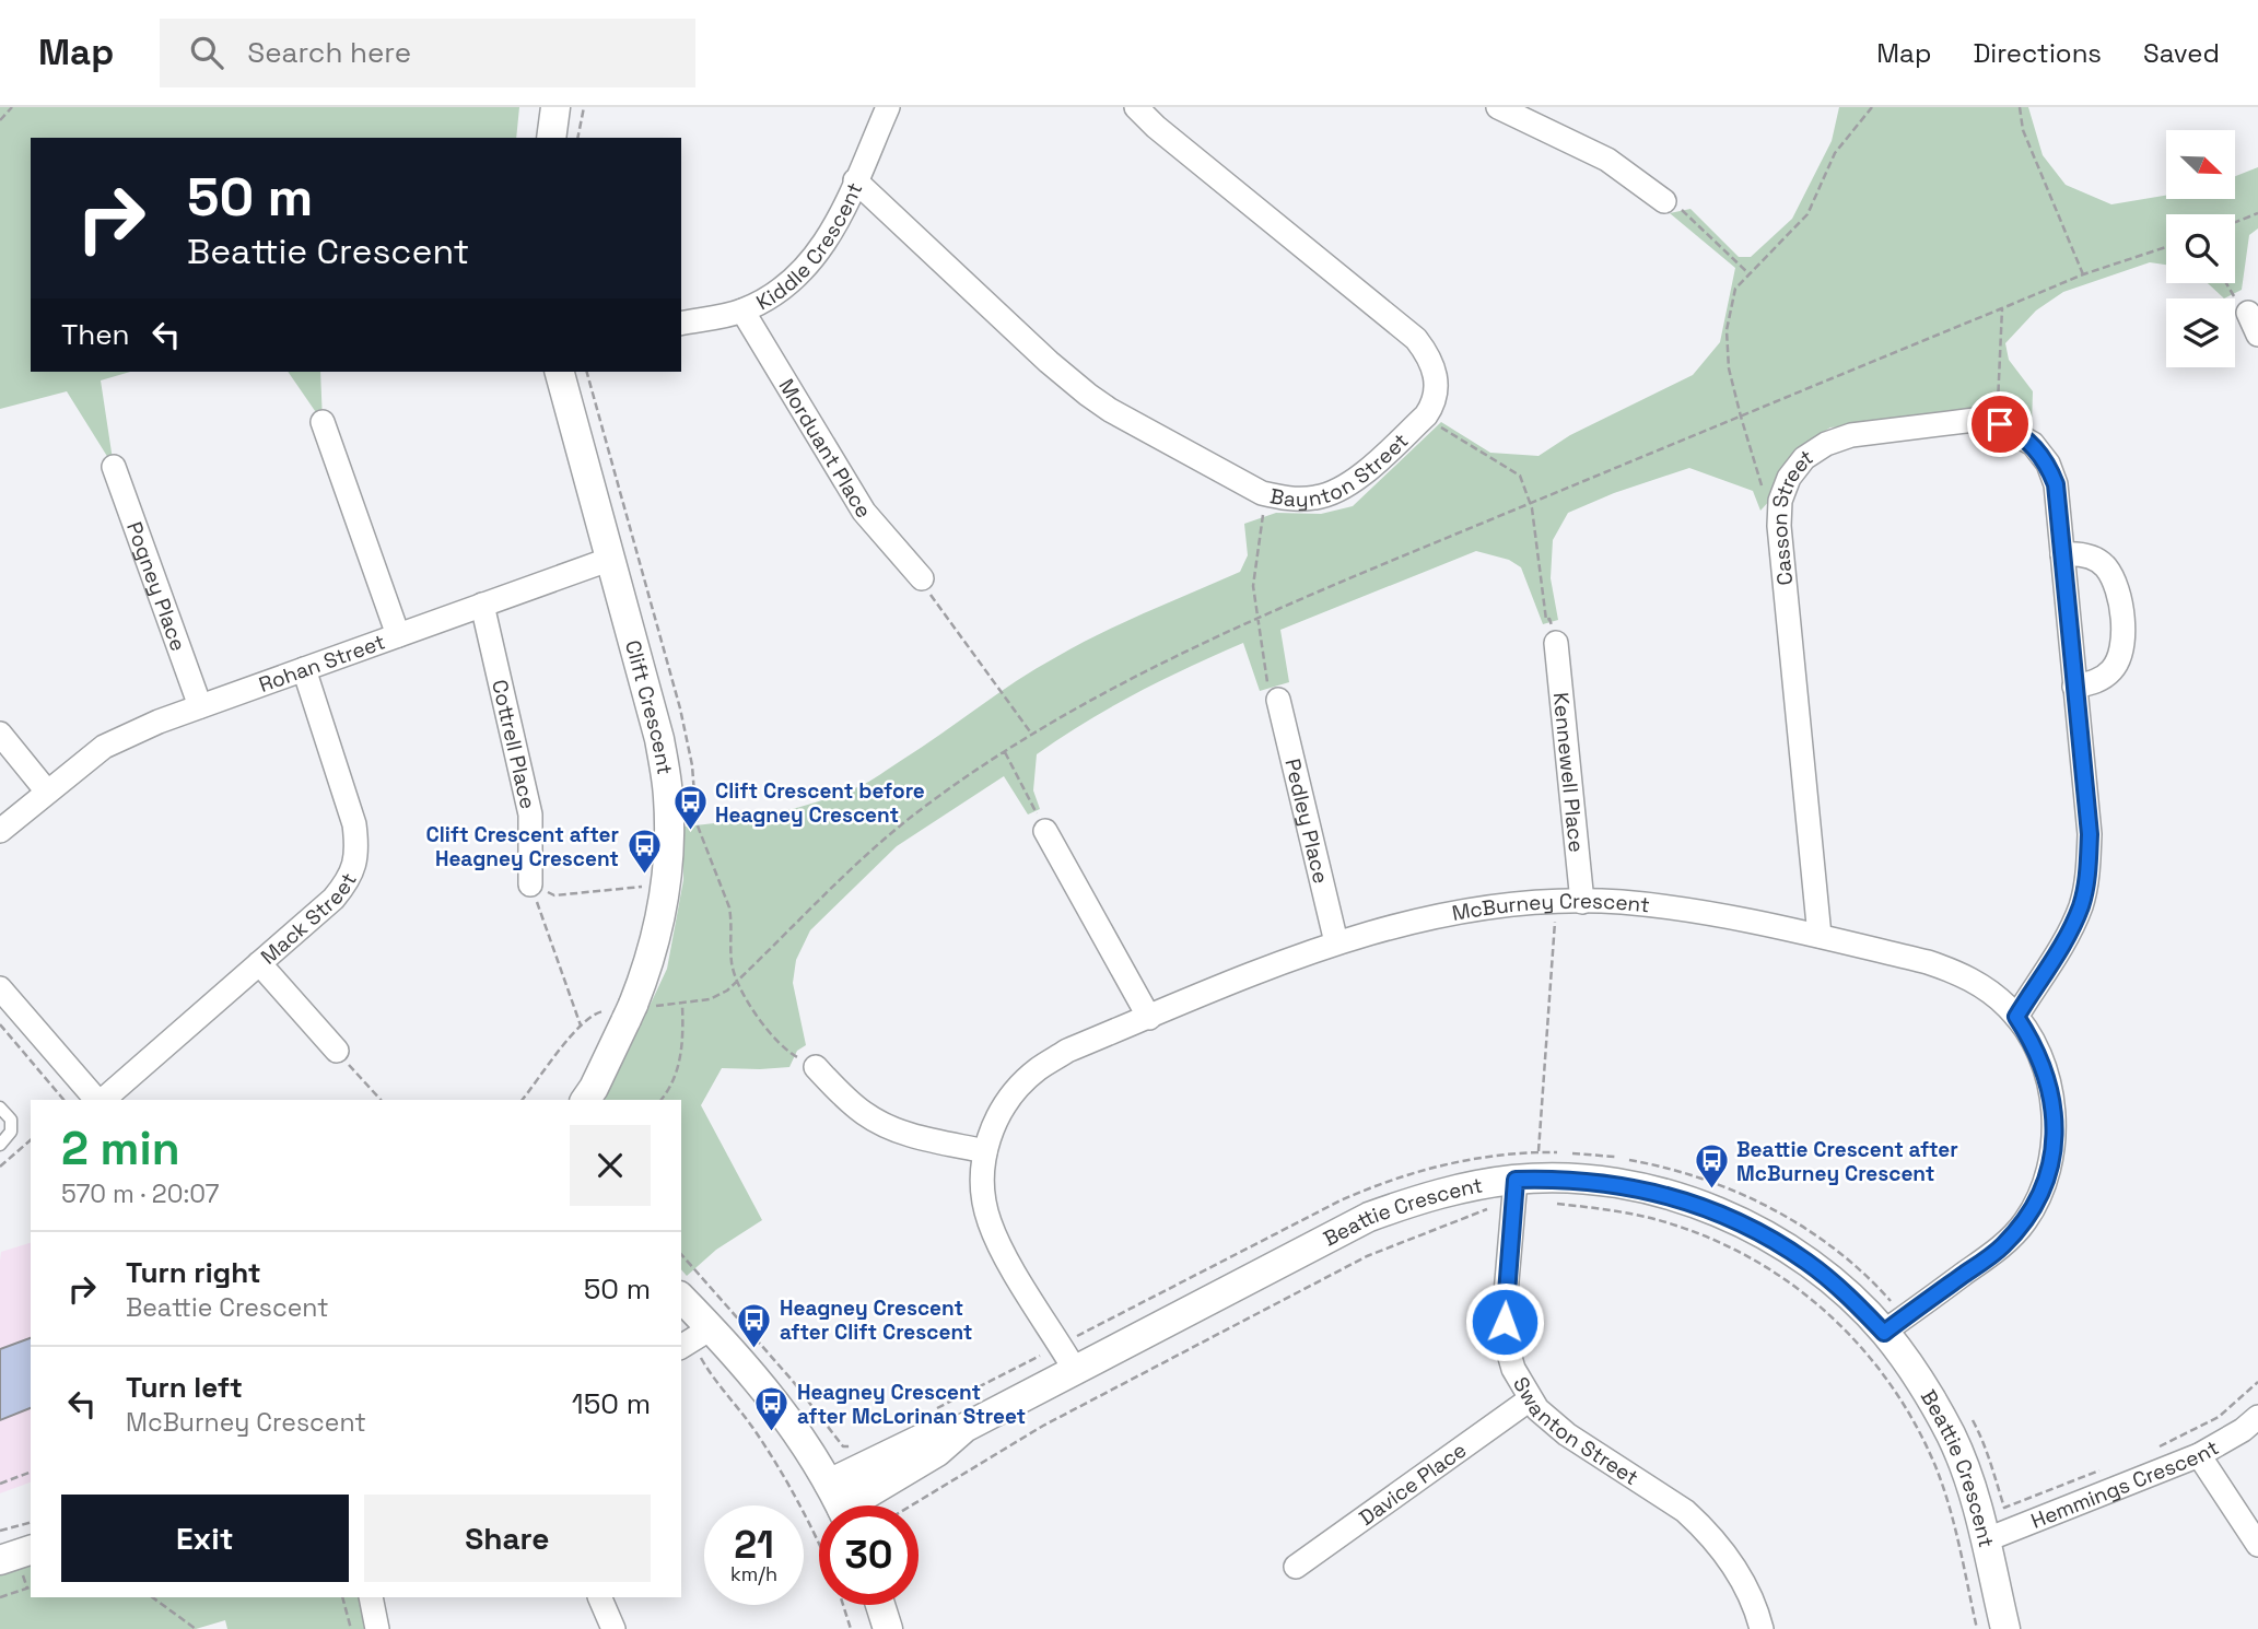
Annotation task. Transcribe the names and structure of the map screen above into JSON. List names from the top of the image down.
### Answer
{
  "streets": {
    "street": [
      "Kiddle Crescent",
      "Morduant Place",
      "Baynton Street",
      "Casson Street",
      "Pogney Place",
      "Rohan Street",
      "Clift Crescent",
      "Cottrell Place",
      "Kennewell Place",
      "Pedley Place",
      "McBurney Crescent",
      "Mack Street",
      "Beattie Crescent",
      "Swanton Street",
      "Davice Place",
      "Hemmings Crescent"
    ]
  },
  "crossings": [
    ["Kiddle Crescent", "Morduant Place"],
    ["Kiddle Crescent", "Baynton Street"],
    ["Casson Street", "McBurney Crescent"],
    ["Pogney Place", "Rohan Street"],
    ["Rohan Street", "Clift Crescent"],
    ["Rohan Street", "Cottrell Place"],
    ["Rohan Street", "Mack Street"],
    ["Kennewell Place", "McBurney Crescent"],
    ["Pedley Place", "McBurney Crescent"],
    ["McBurney Crescent", "Beattie Crescent"],
    ["Beattie Crescent", "Swanton Street"],
    ["Beattie Crescent", "Hemmings Crescent"],
    ["Swanton Street", "Davice Place"]
  ],
  "places": {
    "bus stop": [
      "Clift Crescent before Heagney Crescent",
      "Clift Crescent after Heagney Crescent",
      "Beattie Crescent after McBurney Crescent",
      "Heagney Crescent after Clift Crescent",
      "Heagney Crescent after McLorinan Street"
    ]
  },
  "north": "bottom right",
  "page": {
    "header": "Map",
    "search": "Search here",
    "nav": ["Map", "Directions", "Saved"],
    "turn": ["50 m", "Beattie Crescent"],
    "then": "Then",
    "heading": ["2 min", "570 m · 20:07"],
    "list": [
      {
        "name": "Turn right",
        "note": "Beattie Crescent",
        "value": "50 m"
      },
      {
        "name": "Turn left",
        "note": "McBurney Crescent",
        "value": "150 m"
      }
    ],
    "buttons": ["Exit", "Share"],
    "speed": "21 km/h",
    "limit": "30"
  }
}
